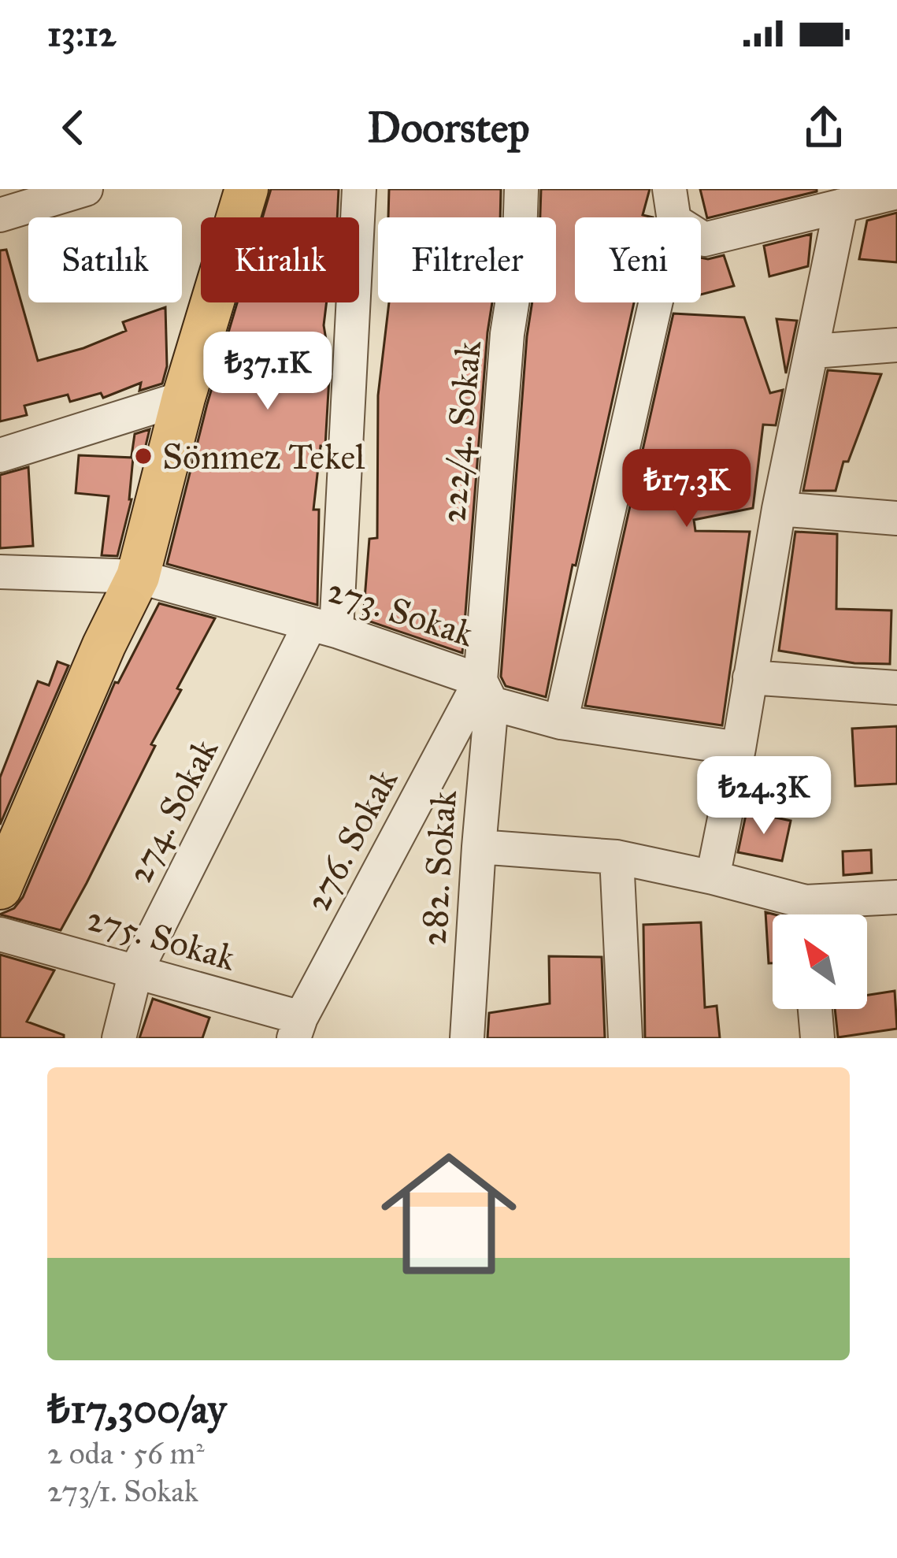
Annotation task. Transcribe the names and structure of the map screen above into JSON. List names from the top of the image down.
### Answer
{
  "streets": {
    "street": [
      "222/4. Sokak",
      "273. Sokak",
      "274. Sokak",
      "276. Sokak",
      "282. Sokak",
      "275. Sokak"
    ]
  },
  "crossings": [
    ["222/4. Sokak", "273. Sokak"],
    ["222/4. Sokak", "276. Sokak"],
    ["222/4. Sokak", "282. Sokak"],
    ["273. Sokak", "274. Sokak"],
    ["273. Sokak", "276. Sokak"],
    ["273. Sokak", "282. Sokak"],
    ["274. Sokak", "275. Sokak"],
    ["276. Sokak", "282. Sokak"],
    ["276. Sokak", "275. Sokak"]
  ],
  "places": ["Sönmez Tekel"],
  "north": "top left",
  "page": {
    "status": "13:12",
    "header": "Doorstep",
    "chip": [
      "Satılık",
      "Kiralık",
      "Filtreler",
      "Yeni"
    ],
    "price": ["₺37.1K", "₺17.3K", "₺24.3K"],
    "list": [
      {
        "name": "₺17,300/ay",
        "note": "2 oda · 56 m² · 273/1. Sokak"
      }
    ]
  }
}
